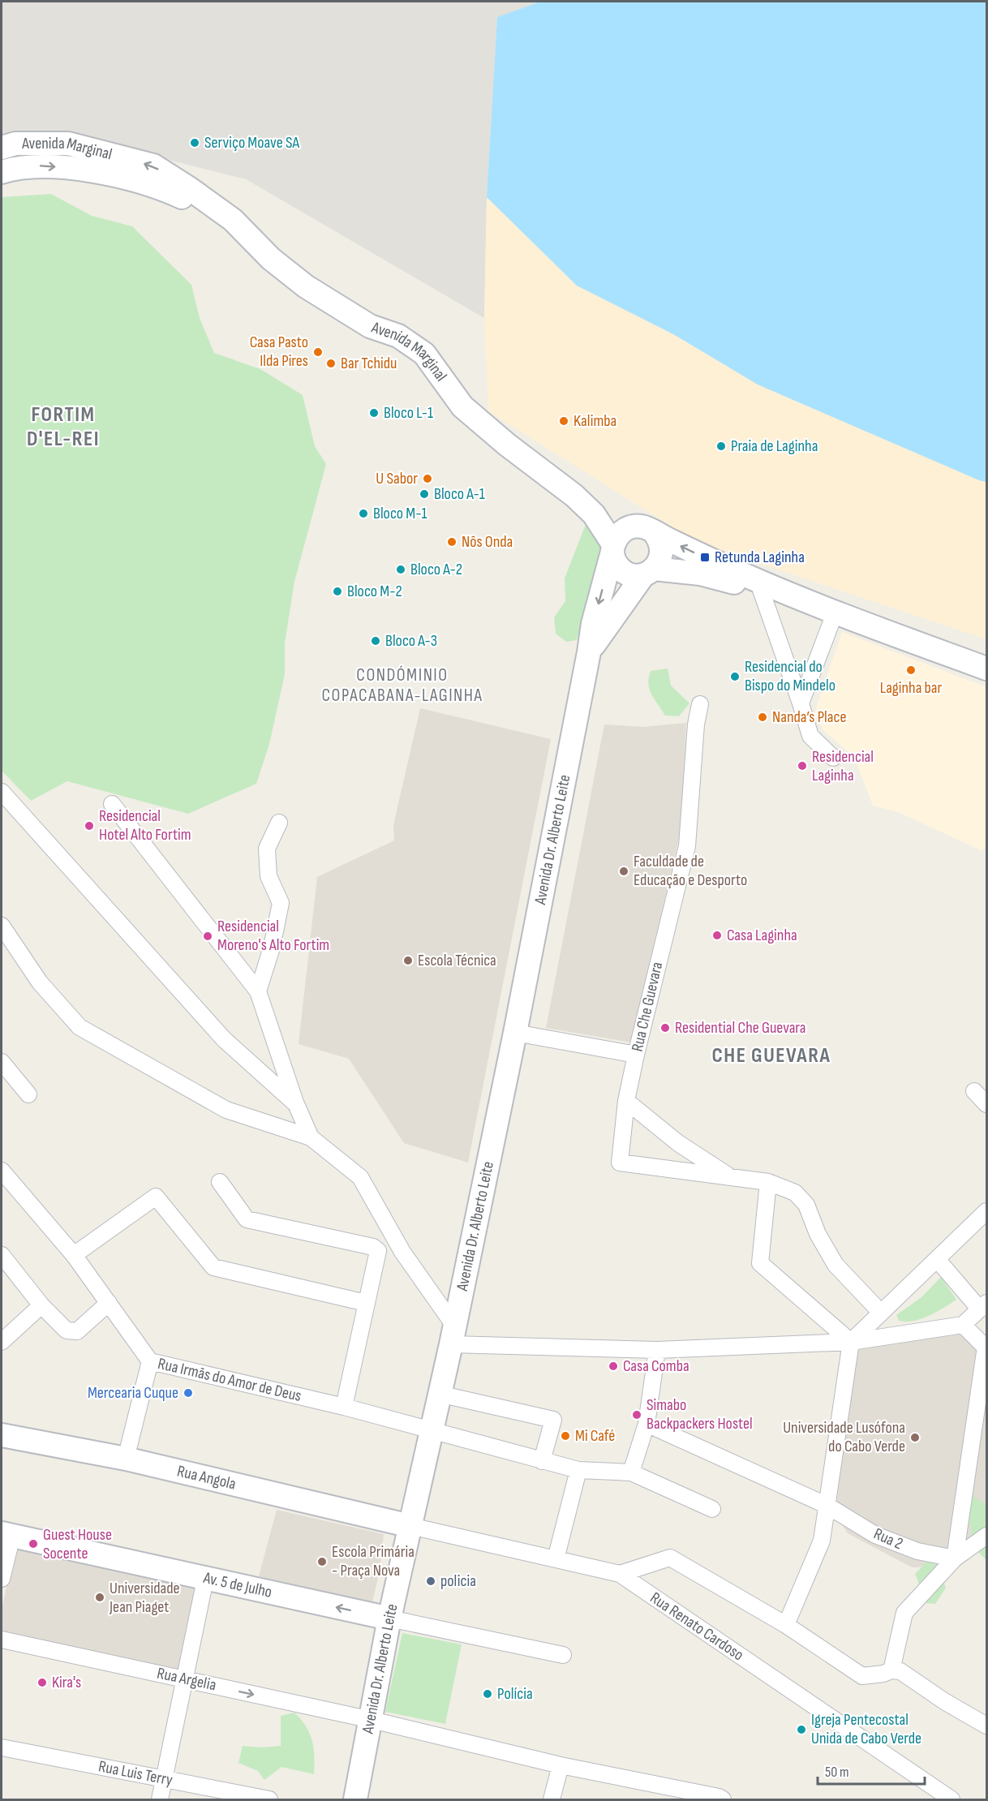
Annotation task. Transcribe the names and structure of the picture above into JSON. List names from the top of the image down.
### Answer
{
  "streets": {
    "street": [
      "Avenida Marginal",
      "Avenida Dr. Alberto Leite",
      "Rua Che Guevara",
      "Rua Irmãs do Amor de Deus",
      "Rua Angola",
      "Rua 2",
      "Av. 5 de Julho",
      "Rua Renato Cardoso",
      "Rua Argelia",
      "Rua Luis Terry"
    ]
  },
  "crossings": [
    ["Avenida Marginal", "Avenida Dr. Alberto Leite"],
    ["Avenida Dr. Alberto Leite", "Rua Irmãs do Amor de Deus"],
    ["Avenida Dr. Alberto Leite", "Rua Angola"],
    ["Avenida Dr. Alberto Leite", "Av. 5 de Julho"],
    ["Avenida Dr. Alberto Leite", "Rua Renato Cardoso"],
    ["Avenida Dr. Alberto Leite", "Rua Argelia"],
    ["Rua Angola", "Rua Renato Cardoso"]
  ],
  "one_way": ["Av. 5 de Julho"],
  "districts": ["FORTIM D'EL-REI", "CONDÓMINIO COPACABANA-LAGINHA", "CHE GUEVARA"],
  "places": {
    "other": [
      "Serviço Moave SA",
      "Casa Pasto Ilda Pires",
      "Bar Tchidu",
      "Bloco L-1",
      "Kalimba",
      "Praia de Laginha",
      "U Sabor",
      "Bloco A-1",
      "Bloco M-1",
      "Nôs Onda",
      "Bloco A-2",
      "Bloco M-2",
      "Bloco A-3",
      "Laginha bar",
      "Residencial do Bispo do Mindelo",
      "Nanda’s Place",
      "Residencial Laginha",
      "Residencial Hotel Alto Fortim",
      "Faculdade de Educação e Desporto",
      "Casa Laginha",
      "Residencial Moreno's Alto Fortim",
      "Escola Técnica",
      "Residential Che Guevara",
      "Casa Comba",
      "Mercearia Cuque",
      "Simabo Backpackers Hostel",
      "Mi Café",
      "Universidade Lusófona do Cabo Verde",
      "Guest House Socente",
      "Escola Primária - Praça Nova",
      "policia",
      "Universidade Jean Piaget",
      "Kira's",
      "Polícia",
      "Igreja Pentecostal Unida de Cabo Verde"
    ],
    "transit": ["Retunda Laginha"]
  },
  "scale_bar": "50 m"
}
